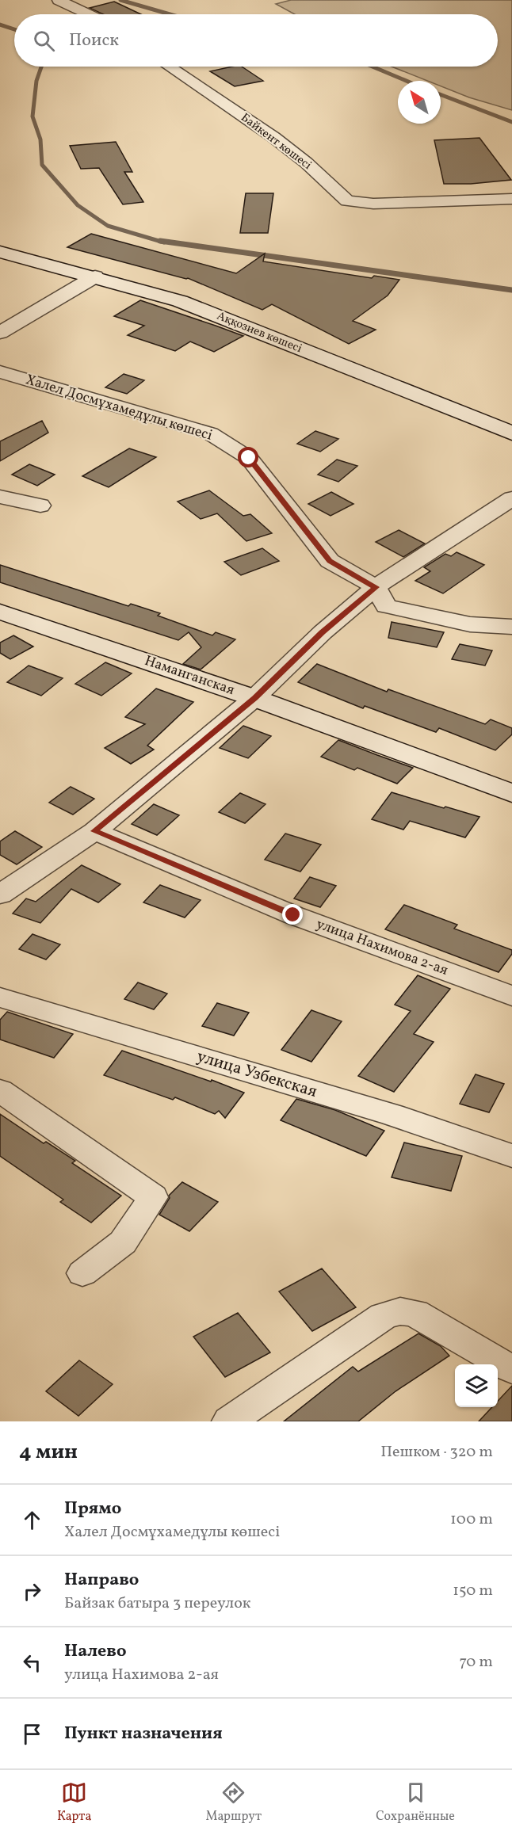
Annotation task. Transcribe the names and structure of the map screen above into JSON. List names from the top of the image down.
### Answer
{
  "streets": {
    "main road": ["Аққозиев көшесі", "Наманганская"],
    "street": [
      "Байкент көшесі",
      "Халел Досмұхамедұлы көшесі",
      "улица Нахимова 2-ая",
      "улица Узбекская"
    ]
  },
  "north": "top left",
  "page": {
    "search": "Поиск",
    "heading": ["4 мин", "Пешком · 320 m"],
    "list": [
      ["Прямо", "Халел Досмұхамедұлы көшесі", "100 m"],
      ["Направо", "Байзак батыра 3 переулок", "150 m"],
      ["Налево", "улица Нахимова 2-ая", "70 m"],
      "Пункт назначения"
    ],
    "nav": ["Карта", "Маршрут", "Сохранённые"]
  }
}
